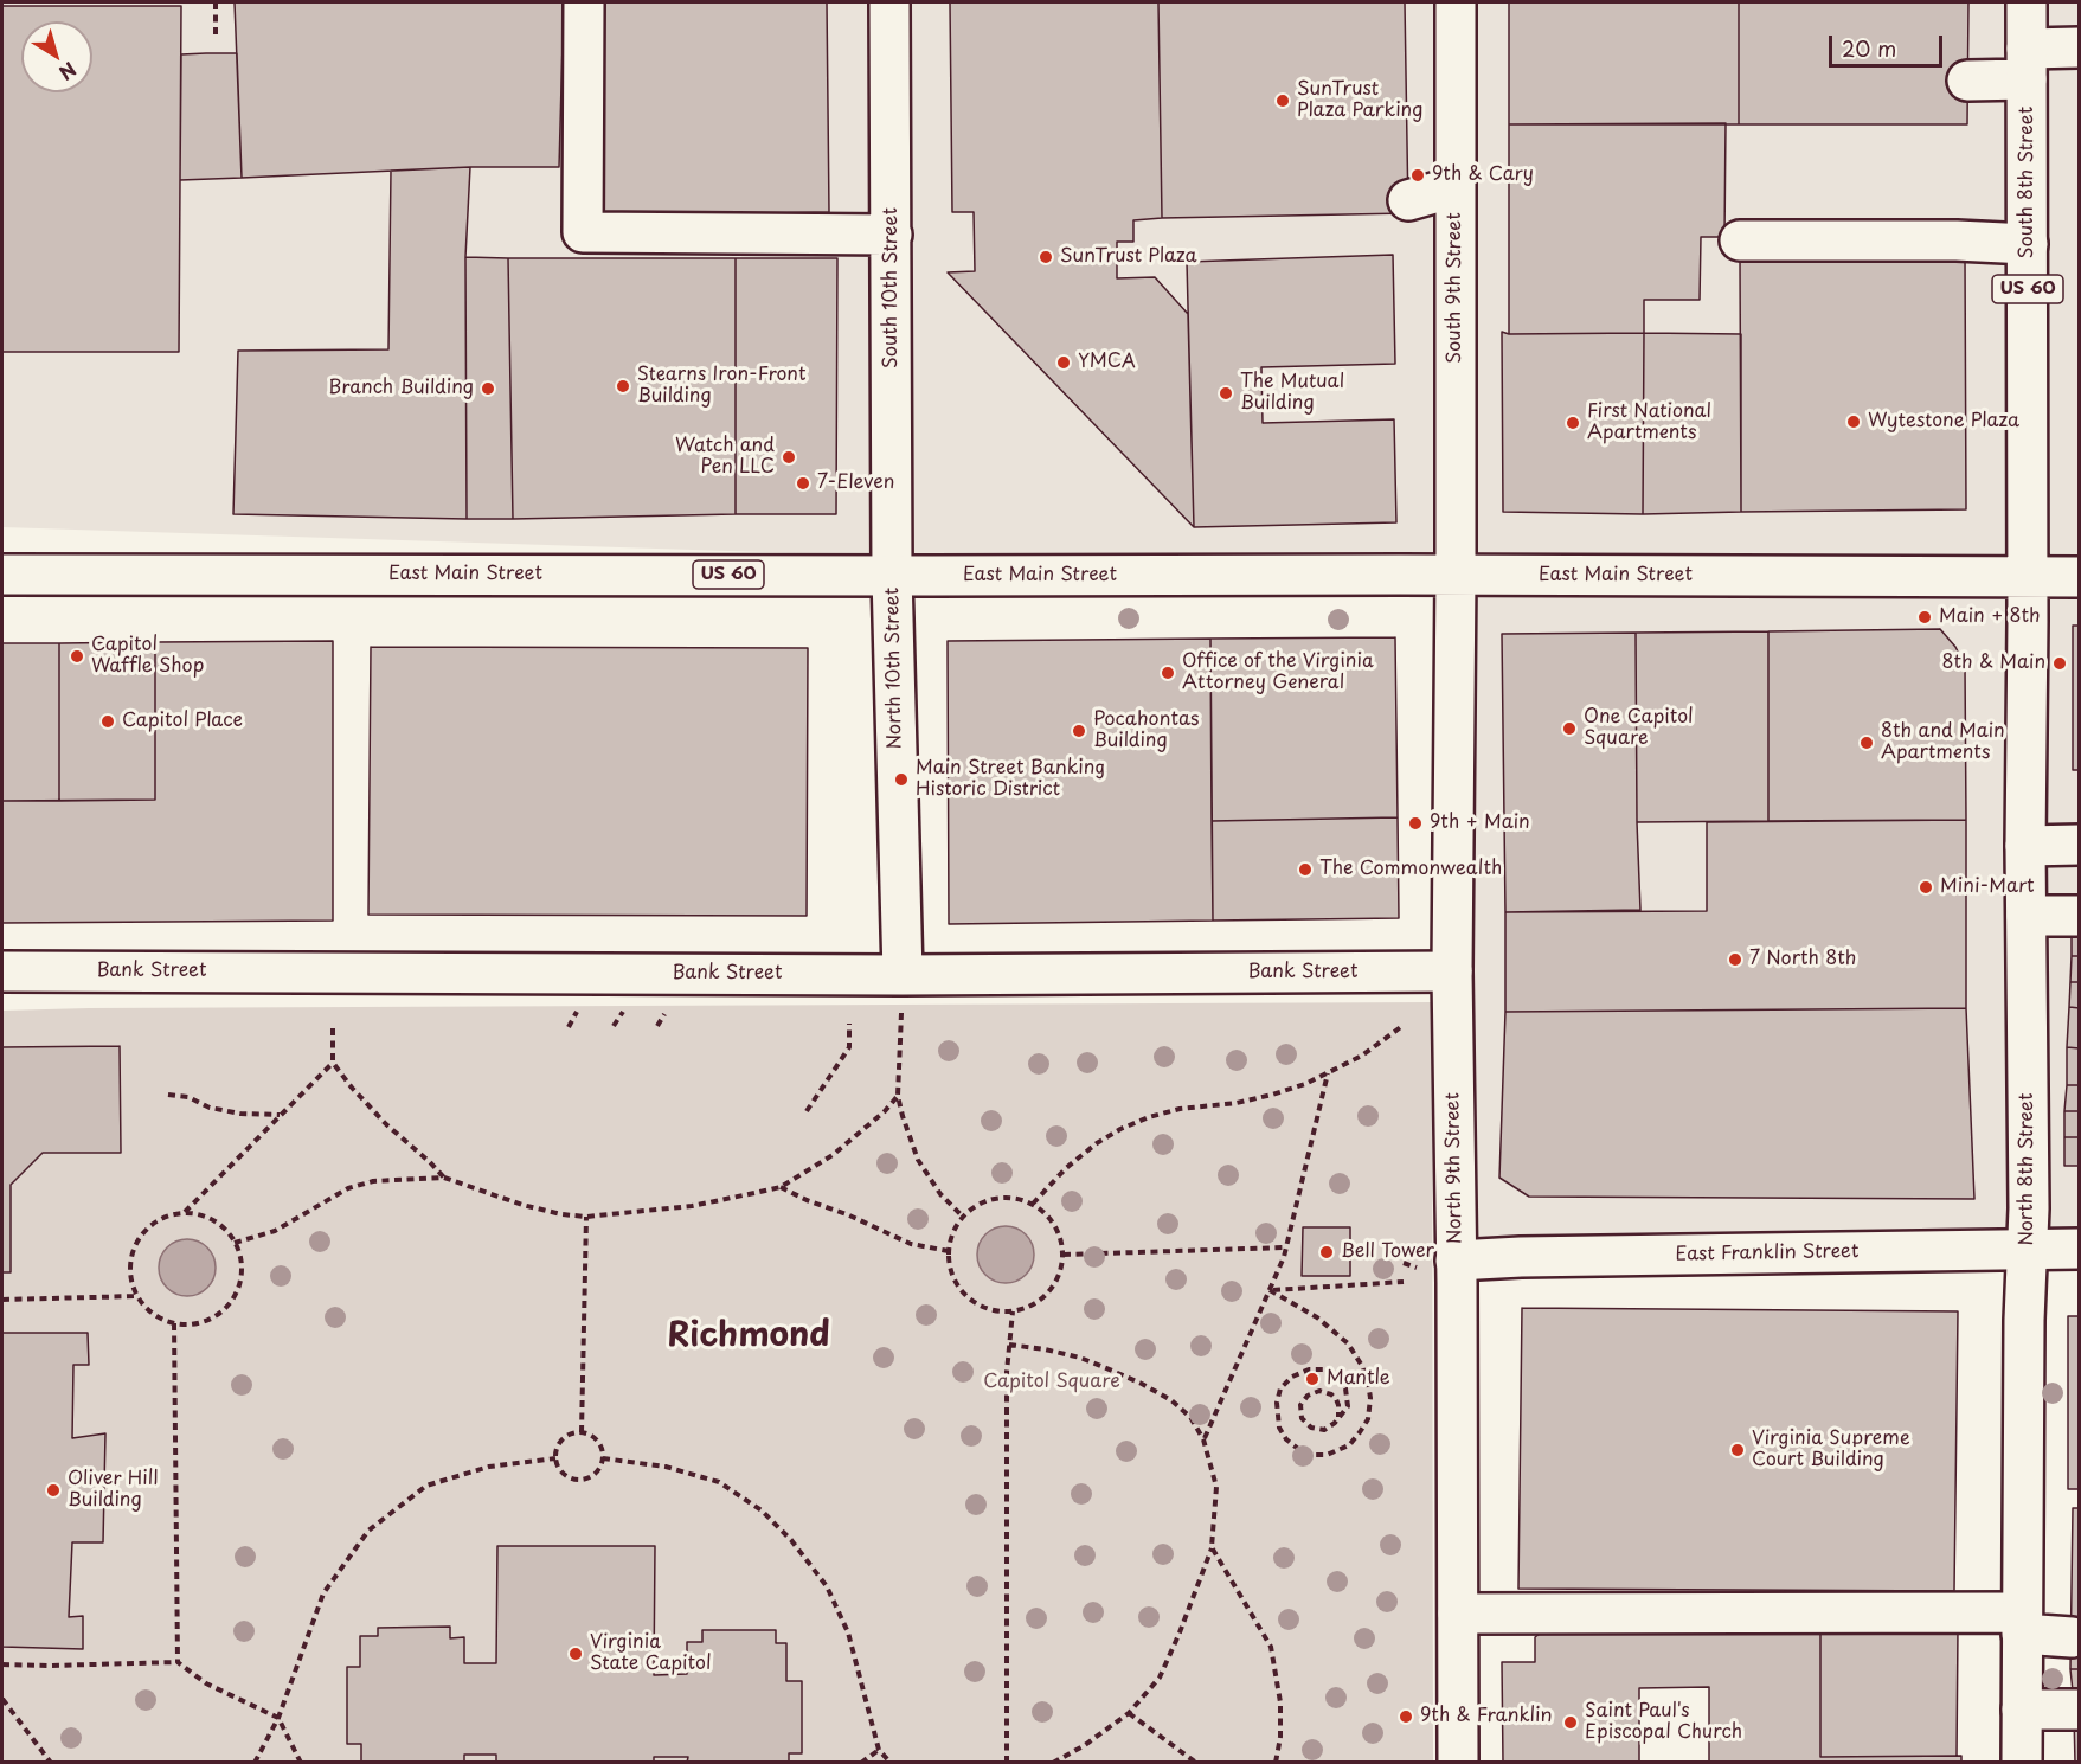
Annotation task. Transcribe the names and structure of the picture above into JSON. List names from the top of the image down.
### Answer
{
  "streets": {
    "main road": [
      "South 8th Street",
      "South 10th Street",
      "South 9th Street",
      "US 60",
      "East Main Street",
      "North 10th Street",
      "Bank Street",
      "North 9th Street",
      "North 8th Street",
      "East Franklin Street"
    ]
  },
  "crossings": [
    ["South 8th Street", "East Main Street"],
    ["South 8th Street", "North 8th Street"],
    ["South 10th Street", "East Main Street"],
    ["South 10th Street", "North 10th Street"],
    ["South 9th Street", "East Main Street"],
    ["South 9th Street", "North 9th Street"],
    ["East Main Street", "North 10th Street"],
    ["East Main Street", "North 9th Street"],
    ["East Main Street", "North 8th Street"],
    ["North 10th Street", "Bank Street"],
    ["Bank Street", "North 9th Street"],
    ["North 9th Street", "East Franklin Street"],
    ["North 8th Street", "East Franklin Street"]
  ],
  "districts": ["Richmond"],
  "parks": ["Capitol Square"],
  "places": [
    "SunTrust Plaza Parking",
    "9th & Cary",
    "SunTrust Plaza",
    "YMCA",
    "Stearns Iron-Front Building",
    "Branch Building",
    "The Mutual Building",
    "Wytestone Plaza",
    "First National Apartments",
    "Watch and Pen LLC",
    "7-Eleven",
    "Main + 8th",
    "Capitol Waffle Shop",
    "8th & Main",
    "Office of the Virginia Attorney General",
    "Capitol Place",
    "One Capitol Square",
    "Pocahontas Building",
    "8th and Main Apartments",
    "Main Street Banking Historic District",
    "9th + Main",
    "The Commonwealth",
    "Mini-Mart",
    "7 North 8th",
    "Bell Tower",
    "Mantle",
    "Virginia Supreme Court Building",
    "Oliver Hill Building",
    "Virginia State Capitol",
    "9th & Franklin",
    "Saint Paul's Episcopal Church"
  ],
  "scale_bar": "20 m",
  "north": "bottom right"
}
